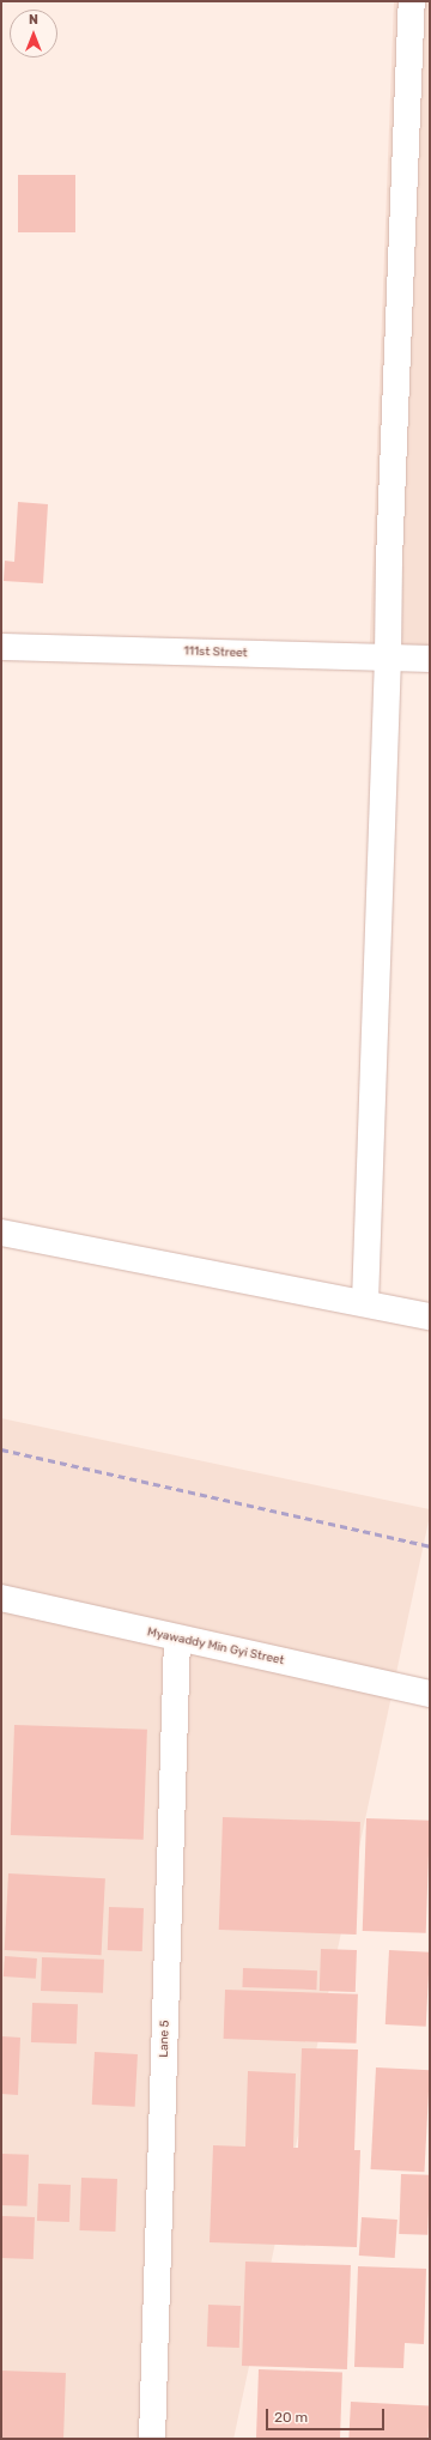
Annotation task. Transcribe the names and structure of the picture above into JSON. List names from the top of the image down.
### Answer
{
  "streets": {
    "street": ["111st Street", "Myawaddy Min Gyi Street", "Lane 5"]
  },
  "crossings": [
    ["Myawaddy Min Gyi Street", "Lane 5"]
  ],
  "scale_bar": "20 m",
  "north": "top"
}
